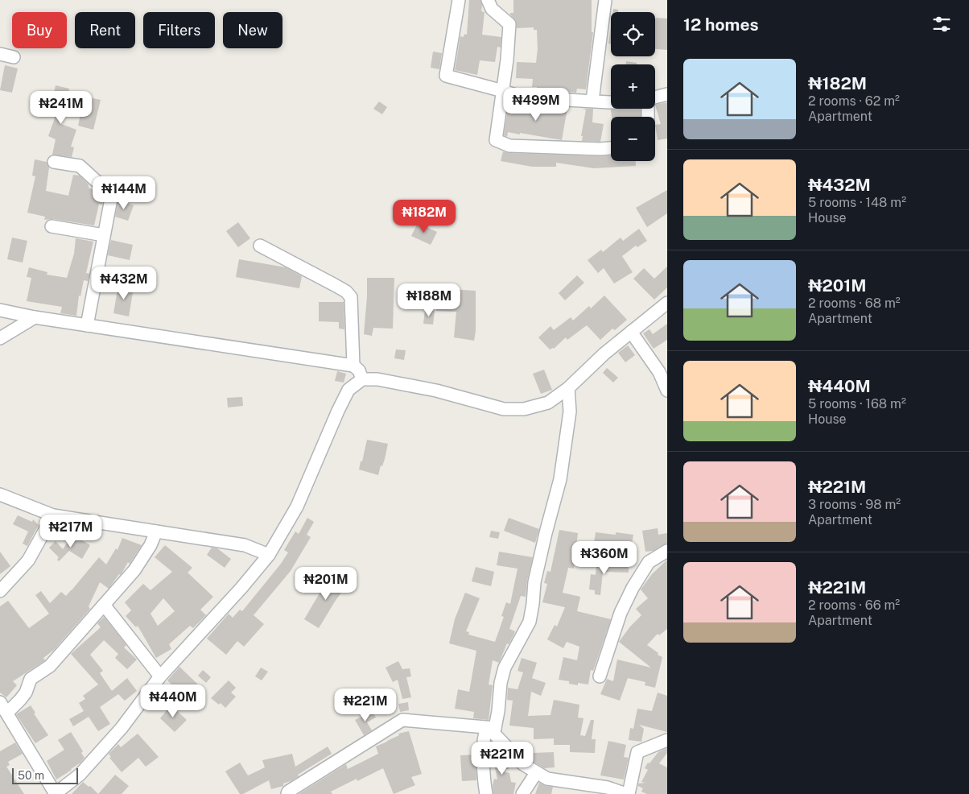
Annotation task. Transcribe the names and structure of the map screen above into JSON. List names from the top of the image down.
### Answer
{
  "scale_bar": "50 m",
  "page": {
    "heading": "12 homes",
    "map_buttons": ["+", "−"],
    "chip": [
      "Buy",
      "Rent",
      "Filters",
      "New"
    ],
    "list": [
      {
        "name": "₦182M",
        "note": "2 rooms · 62 m² · Apartment"
      },
      {
        "name": "₦432M",
        "note": "5 rooms · 148 m² · House"
      },
      {
        "name": "₦201M",
        "note": "2 rooms · 68 m² · Apartment"
      },
      {
        "name": "₦440M",
        "note": "5 rooms · 168 m² · House"
      },
      {
        "name": "₦221M",
        "note": "3 rooms · 98 m² · Apartment"
      },
      {
        "name": "₦221M",
        "note": "2 rooms · 66 m² · Apartment"
      }
    ],
    "price": [
      "₦499M",
      "₦241M",
      "₦144M",
      "₦182M",
      "₦432M",
      "₦188M",
      "₦217M",
      "₦360M",
      "₦201M",
      "₦440M",
      "₦221M",
      "₦221M"
    ],
    "scale": "50 m"
  }
}
